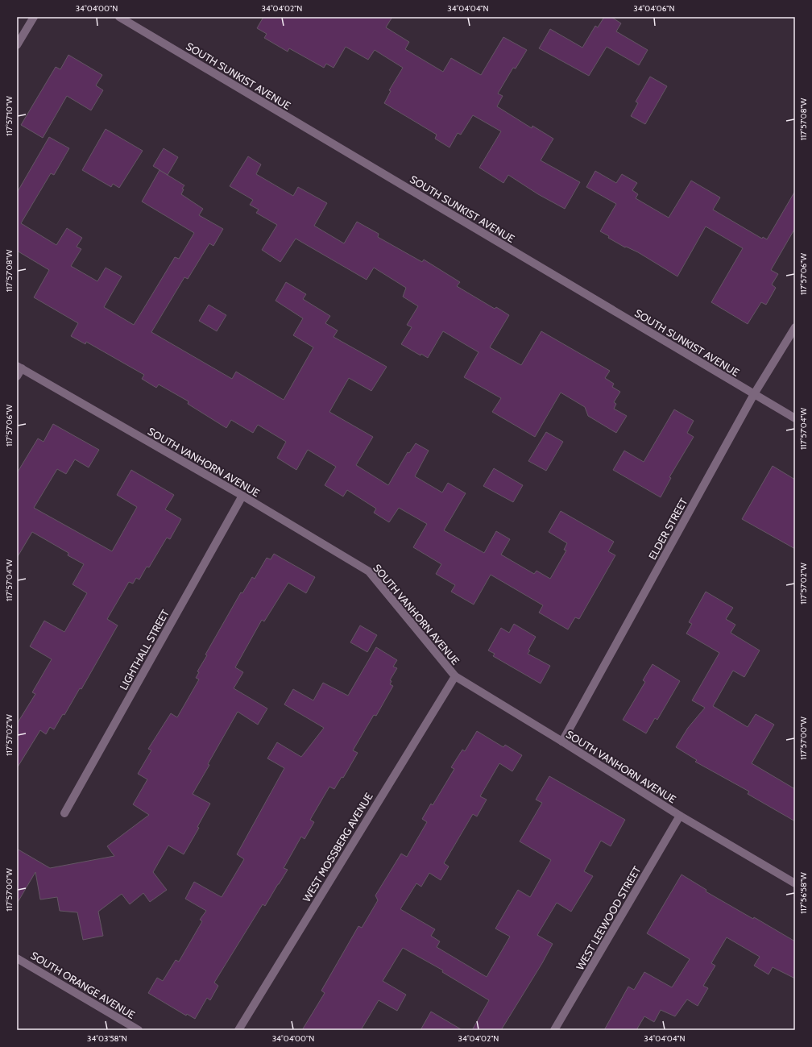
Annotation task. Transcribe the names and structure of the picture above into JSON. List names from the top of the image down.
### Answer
{
  "streets": {
    "street": [
      "SOUTH SUNKIST AVENUE",
      "SOUTH VANHORN AVENUE",
      "ELDER STREET",
      "LIGHTHALL STREET",
      "WEST MOSSBERG AVENUE",
      "WEST LEEWOOD STREET",
      "SOUTH ORANGE AVENUE"
    ]
  },
  "crossings": [
    ["SOUTH SUNKIST AVENUE", "ELDER STREET"],
    ["SOUTH VANHORN AVENUE", "ELDER STREET"],
    ["SOUTH VANHORN AVENUE", "LIGHTHALL STREET"],
    ["SOUTH VANHORN AVENUE", "WEST MOSSBERG AVENUE"],
    ["SOUTH VANHORN AVENUE", "WEST LEEWOOD STREET"]
  ],
  "coordinates": [
    "34°04'00\"N",
    "34°04'02\"N",
    "34°04'04\"N",
    "34°04'06\"N",
    "117°57'10\"W",
    "117°57'08\"W",
    "117°57'06\"W",
    "117°57'04\"W",
    "117°57'02\"W",
    "117°57'00\"W",
    "117°56'58\"W",
    "34°03'58\"N"
  ]
}
